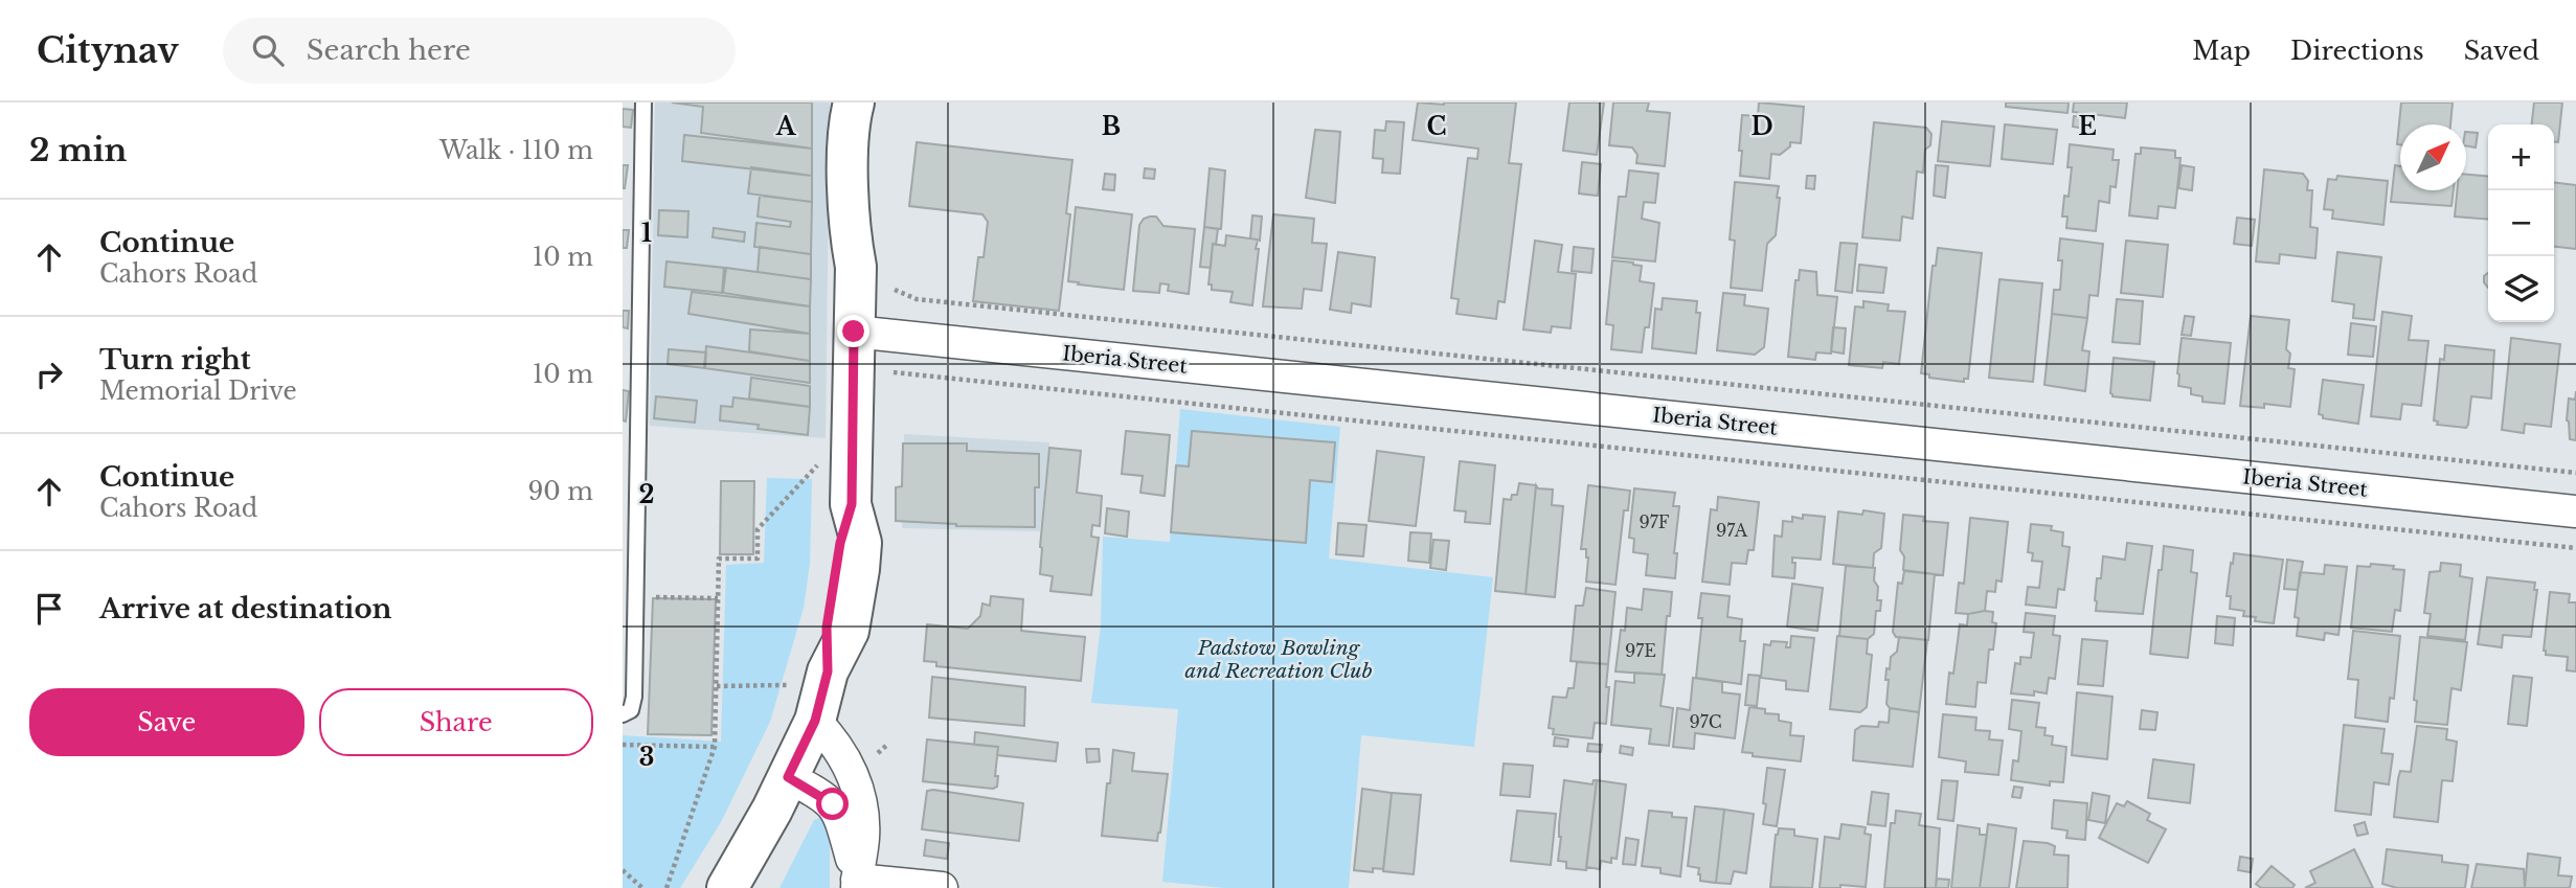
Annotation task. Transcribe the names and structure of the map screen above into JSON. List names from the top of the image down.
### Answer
{
  "streets": {
    "street": ["Iberia Street"]
  },
  "parks": ["Padstow Bowling and Recreation Club"],
  "house_numbers": [
    "97F",
    "97A",
    "97E",
    "97C"
  ],
  "north": "top right",
  "page": {
    "header": "Citynav",
    "search": "Search here",
    "nav": ["Map", "Directions", "Saved"],
    "heading": ["2 min", "Walk · 110 m"],
    "map_buttons": ["+", "−"],
    "list": [
      ["Continue", "Cahors Road", "10 m"],
      ["Turn right", "Memorial Drive", "10 m"],
      ["Continue", "Cahors Road", "90 m"],
      "Arrive at destination"
    ],
    "buttons": ["Save", "Share"]
  },
  "grid": {
    "columns": [
      "A",
      "B",
      "C",
      "D",
      "E"
    ],
    "rows": ["1", "2", "3"]
  }
}
